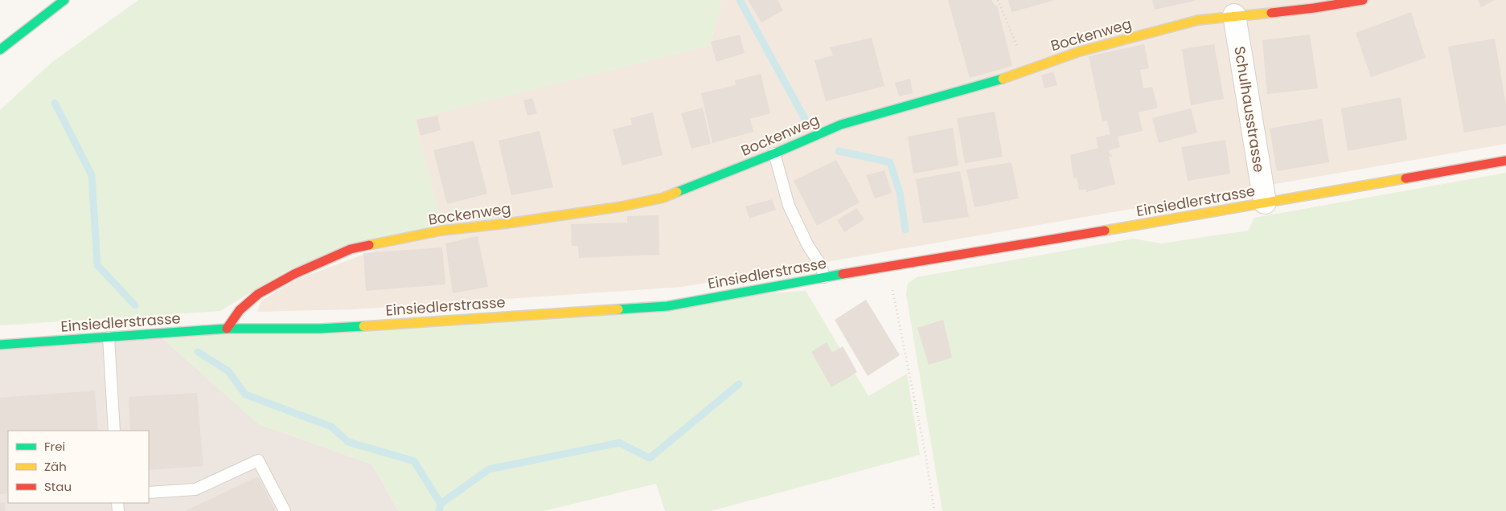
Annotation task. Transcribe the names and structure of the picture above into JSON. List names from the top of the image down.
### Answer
{
  "streets": {
    "main road": ["Bockenweg", "Einsiedlerstrasse"],
    "street": ["Schulhausstrasse"]
  },
  "crossings": [
    ["Bockenweg", "Schulhausstrasse"],
    ["Bockenweg", "Einsiedlerstrasse"],
    ["Schulhausstrasse", "Einsiedlerstrasse"]
  ],
  "legend": ["Frei", "Zäh", "Stau"]
}
